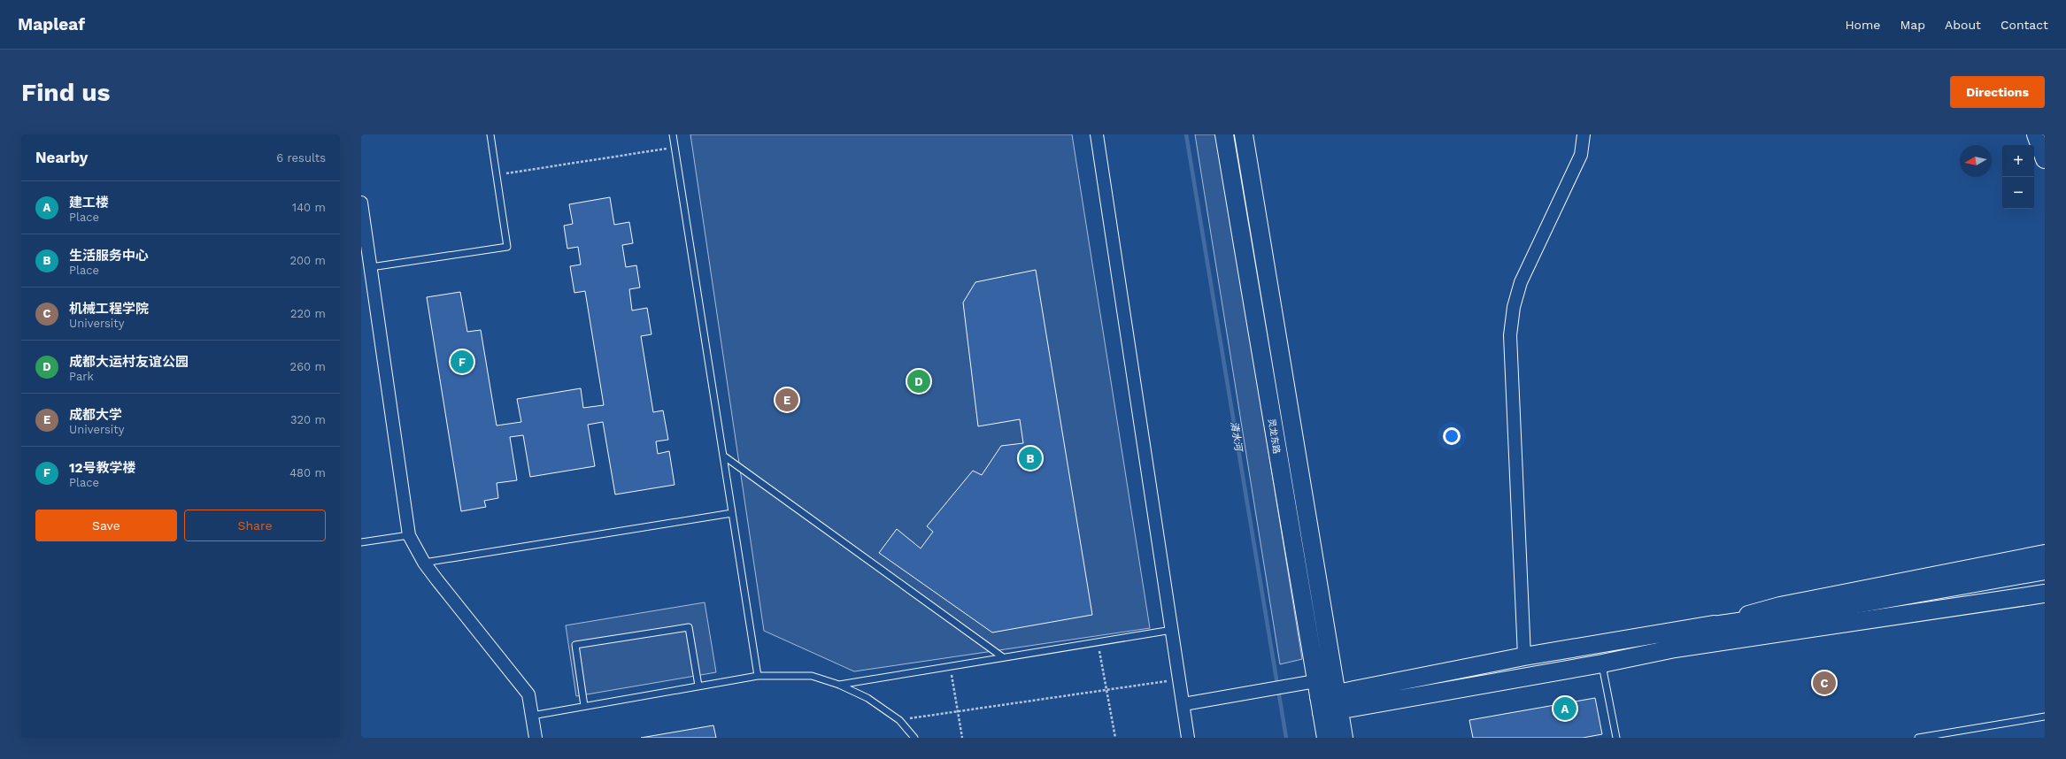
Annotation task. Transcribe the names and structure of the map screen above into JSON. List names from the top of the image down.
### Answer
{
  "streets": {
    "street": ["灵龙东路"]
  },
  "water": ["清水河"],
  "north": "left",
  "page": {
    "header": "Mapleaf",
    "nav": [
      "Home",
      "Map",
      "About",
      "Contact"
    ],
    "buttons": [
      "Directions",
      ["Save", "Share"]
    ],
    "title": "Find us",
    "heading": ["Nearby", "6 results"],
    "map_buttons": ["+", "−"],
    "list": [
      {
        "mark": "A",
        "name": "建工楼",
        "note": "Place",
        "value": "140 m"
      },
      {
        "mark": "B",
        "name": "生活服务中心",
        "note": "Place",
        "value": "200 m"
      },
      {
        "mark": "C",
        "name": "机械工程学院",
        "note": "University",
        "value": "220 m"
      },
      {
        "mark": "D",
        "name": "成都大运村友谊公园",
        "note": "Park",
        "value": "260 m"
      },
      {
        "mark": "E",
        "name": "成都大学",
        "note": "University",
        "value": "320 m"
      },
      {
        "mark": "F",
        "name": "12号教学楼",
        "note": "Place",
        "value": "480 m"
      }
    ],
    "pins": [
      "F",
      "D",
      "E",
      "B",
      "C",
      "A"
    ]
  }
}
